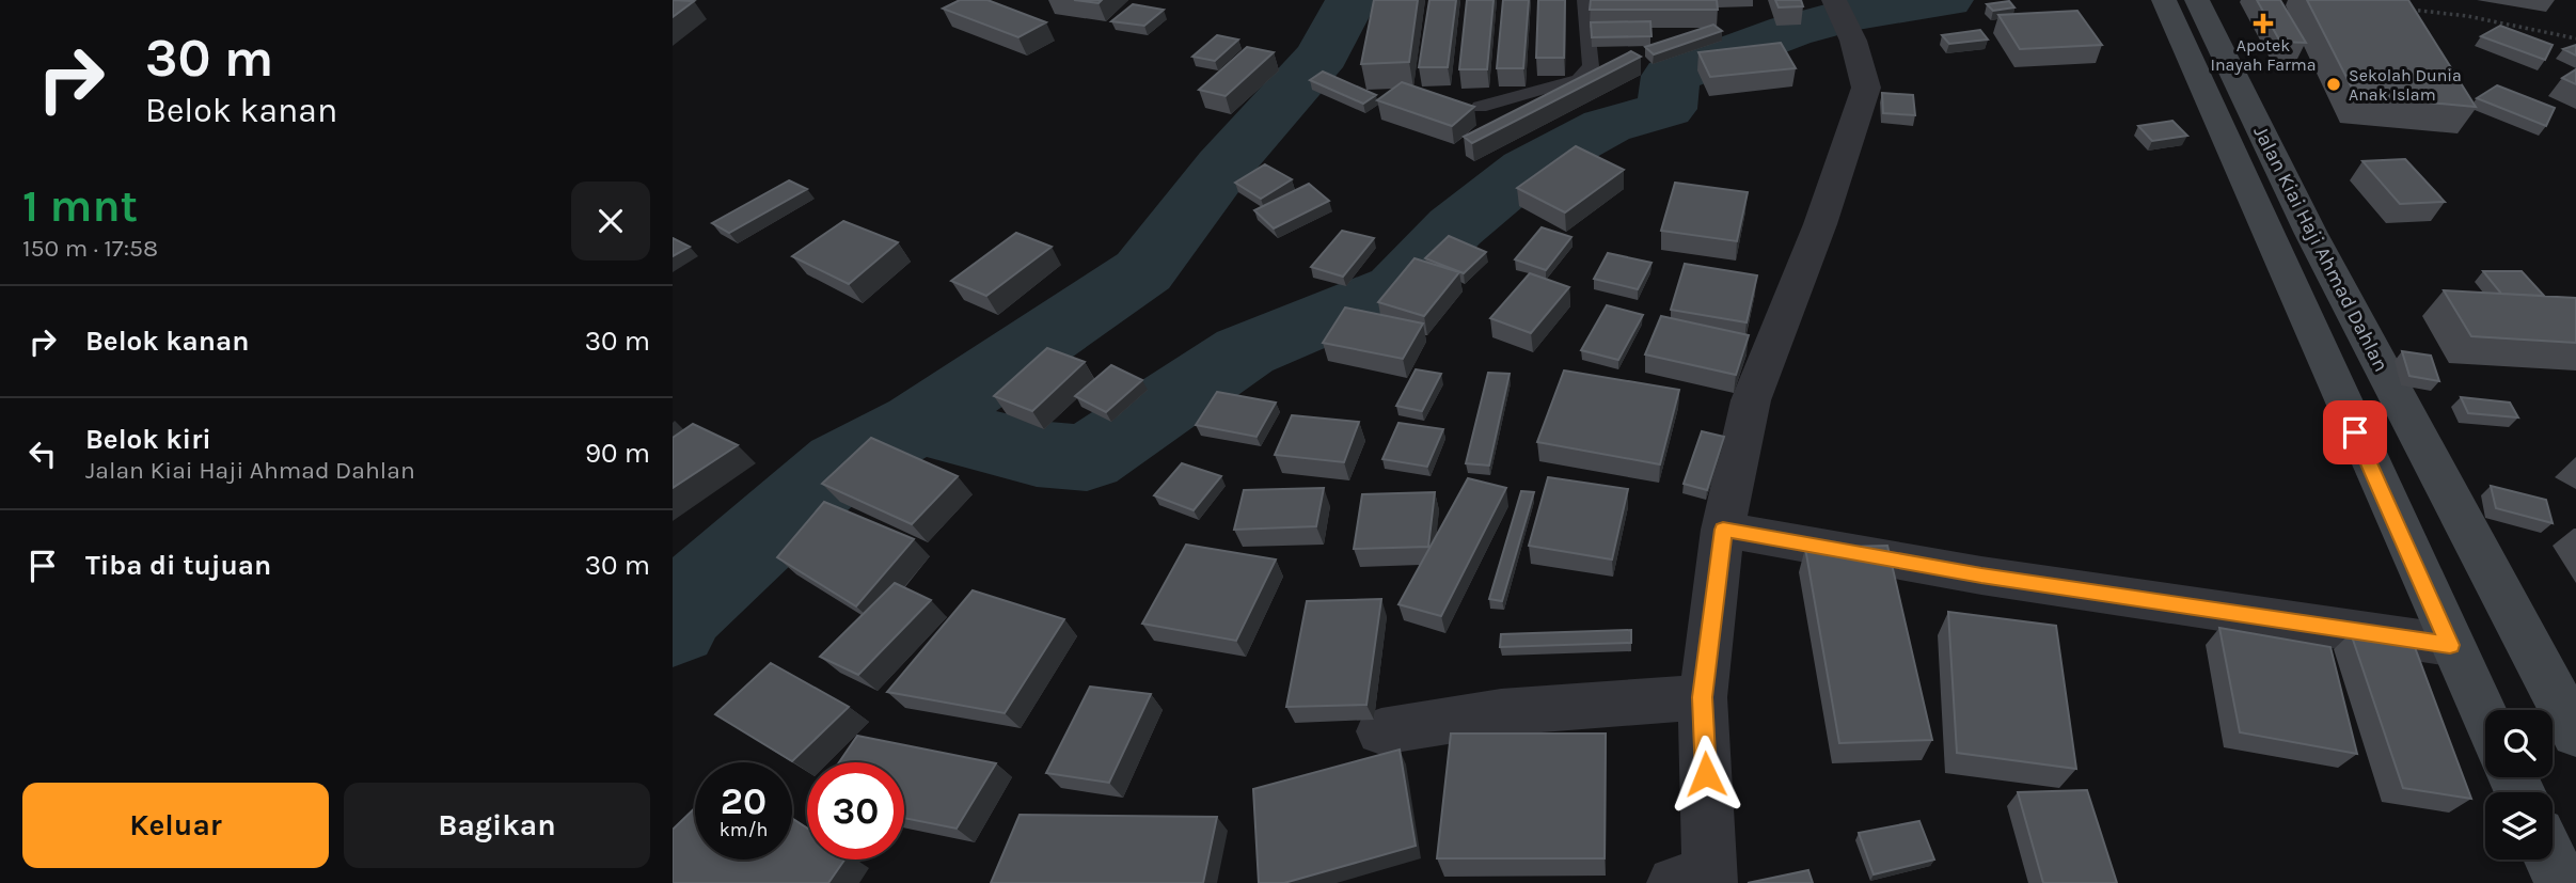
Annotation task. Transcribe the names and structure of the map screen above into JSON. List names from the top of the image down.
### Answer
{
  "streets": {
    "main road": ["Jalan Kiai Haji Ahmad Dahlan"]
  },
  "places": {
    "health": ["Apotek Inayah Farma"],
    "other": ["Sekolah Dunia Anak Islam"]
  },
  "page": {
    "turn": ["30 m", "Belok kanan"],
    "heading": ["1 mnt", "150 m · 17:58"],
    "list": [
      {
        "name": "Belok kanan",
        "value": "30 m"
      },
      {
        "name": "Belok kiri",
        "note": "Jalan Kiai Haji Ahmad Dahlan",
        "value": "90 m"
      },
      {
        "name": "Tiba di tujuan",
        "value": "30 m"
      }
    ],
    "speed": "20 km/h",
    "limit": "30",
    "buttons": ["Keluar", "Bagikan"]
  }
}
